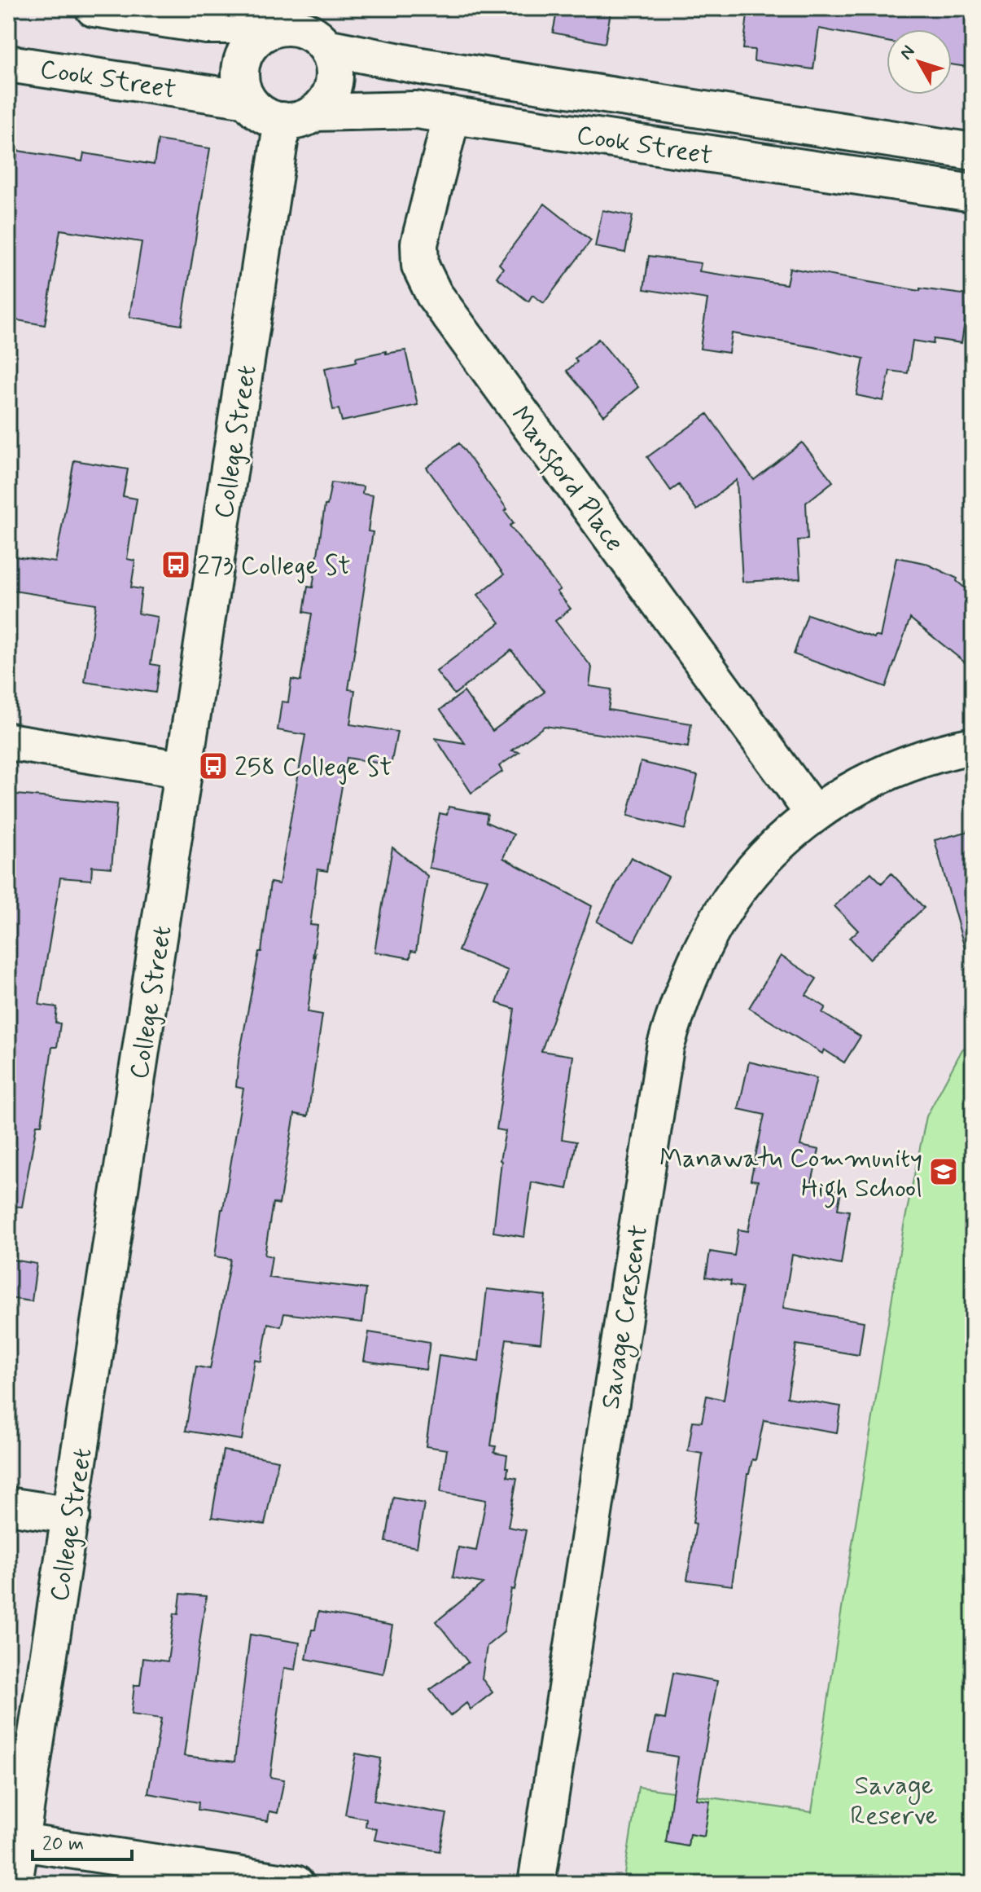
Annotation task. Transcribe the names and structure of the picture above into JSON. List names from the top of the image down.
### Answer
{
  "streets": {
    "street": [
      "Cook Street",
      "College Street",
      "Mansford Place",
      "Savage Crescent"
    ]
  },
  "crossings": [
    ["Cook Street", "College Street"],
    ["Cook Street", "Mansford Place"],
    ["Mansford Place", "Savage Crescent"]
  ],
  "parks": ["Savage Reserve"],
  "places": {
    "bus stop": ["273 College St", "258 College St"],
    "school or university": ["Manawatu Community High School"]
  },
  "scale_bar": "20 m",
  "north": "top left"
}
